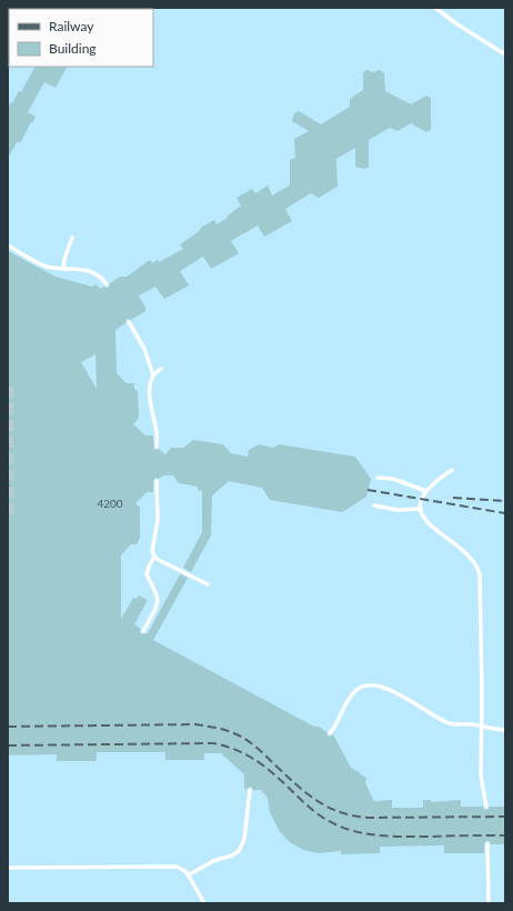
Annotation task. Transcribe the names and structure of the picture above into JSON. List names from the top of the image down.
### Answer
{
  "house_numbers": ["4200"],
  "legend": ["Railway", "Building"]
}
